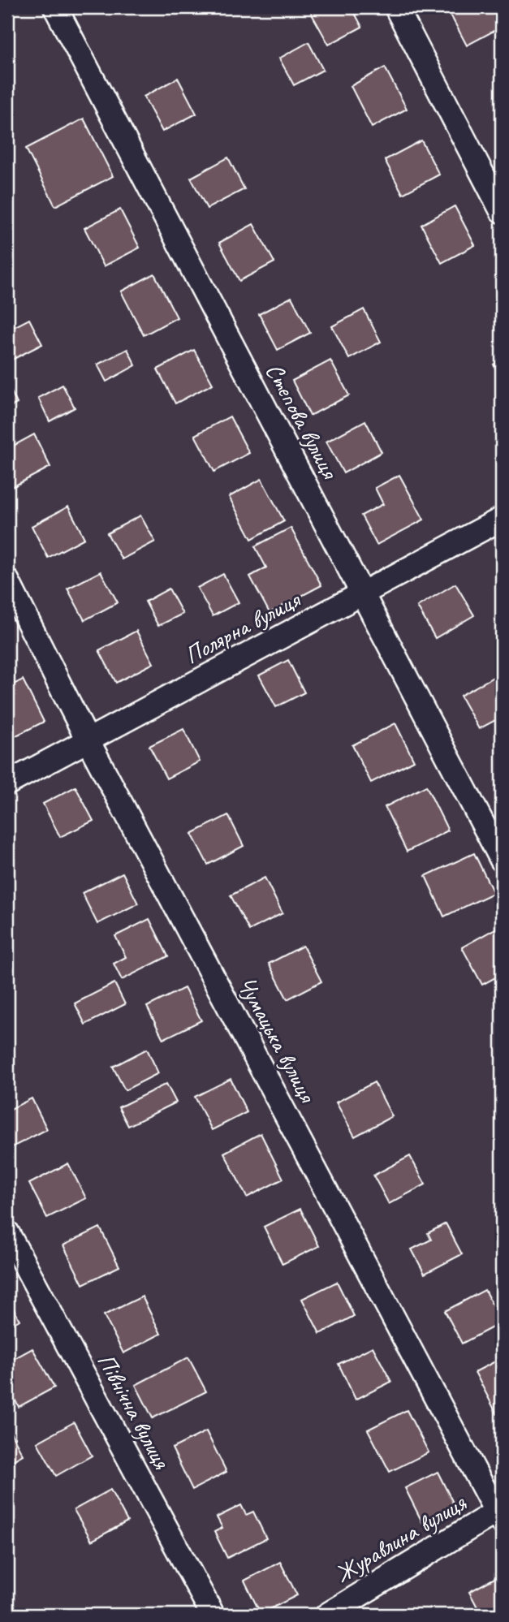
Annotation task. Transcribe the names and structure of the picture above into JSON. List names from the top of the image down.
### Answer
{
  "streets": {
    "street": [
      "Степова вулиця",
      "Полярна вулиця",
      "Чумацька вулиця",
      "Північна вулиця",
      "Журавлина вулиця"
    ]
  },
  "crossings": [
    ["Степова вулиця", "Полярна вулиця"],
    ["Полярна вулиця", "Чумацька вулиця"],
    ["Чумацька вулиця", "Журавлина вулиця"]
  ]
}
